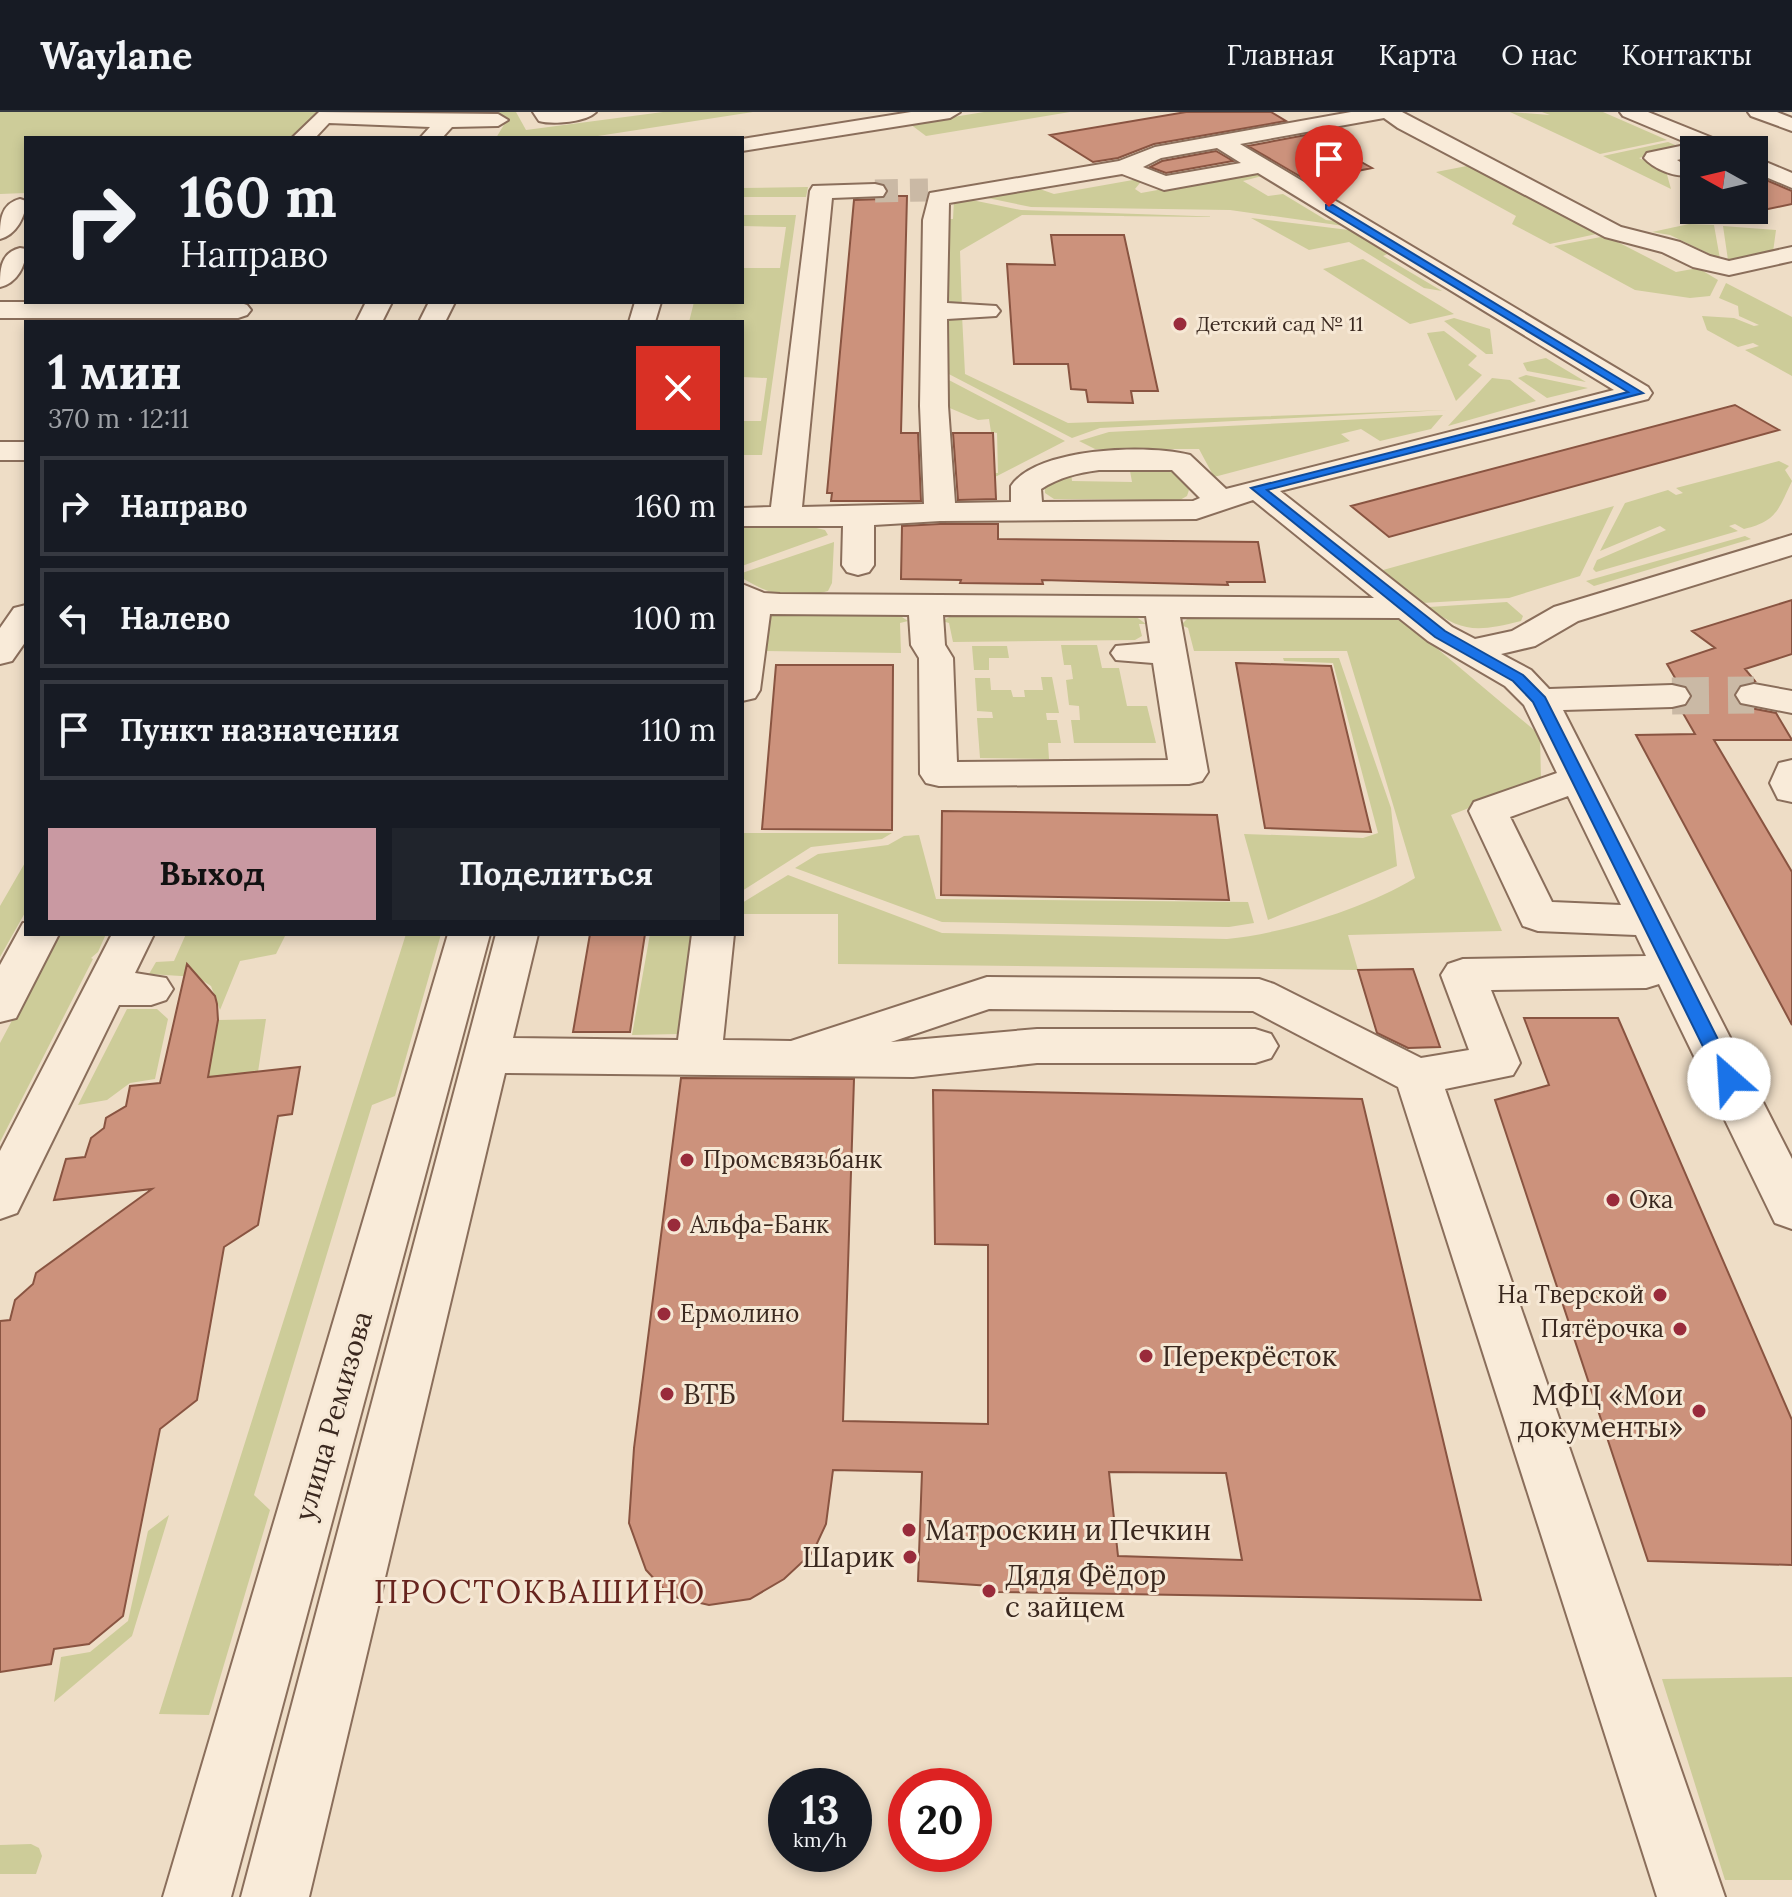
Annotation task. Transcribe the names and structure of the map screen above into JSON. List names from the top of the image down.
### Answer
{
  "streets": {
    "street": ["улица Ремизова"]
  },
  "districts": ["ПРОСТОКВАШИНО"],
  "places": [
    "Детский сад № 11",
    "Промсвязьбанк",
    "Ока",
    "Альфа-Банк",
    "На Тверской",
    "Ермолино",
    "Пятёрочка",
    "Перекрёсток",
    "ВТБ",
    "МФЦ «Мои документы»",
    "Матроскин и Печкин",
    "Шарик",
    "Дядя Фёдор с зайцем"
  ],
  "north": "left",
  "page": {
    "header": "Waylane",
    "nav": [
      "Главная",
      "Карта",
      "О нас",
      "Контакты"
    ],
    "turn": ["160 m", "Направо"],
    "heading": ["1 мин", "370 m · 12:11"],
    "list": [
      {
        "name": "Направо",
        "value": "160 m"
      },
      {
        "name": "Налево",
        "value": "100 m"
      },
      {
        "name": "Пункт назначения",
        "value": "110 m"
      }
    ],
    "buttons": ["Выход", "Поделиться"],
    "speed": "13 km/h",
    "limit": "20"
  }
}
